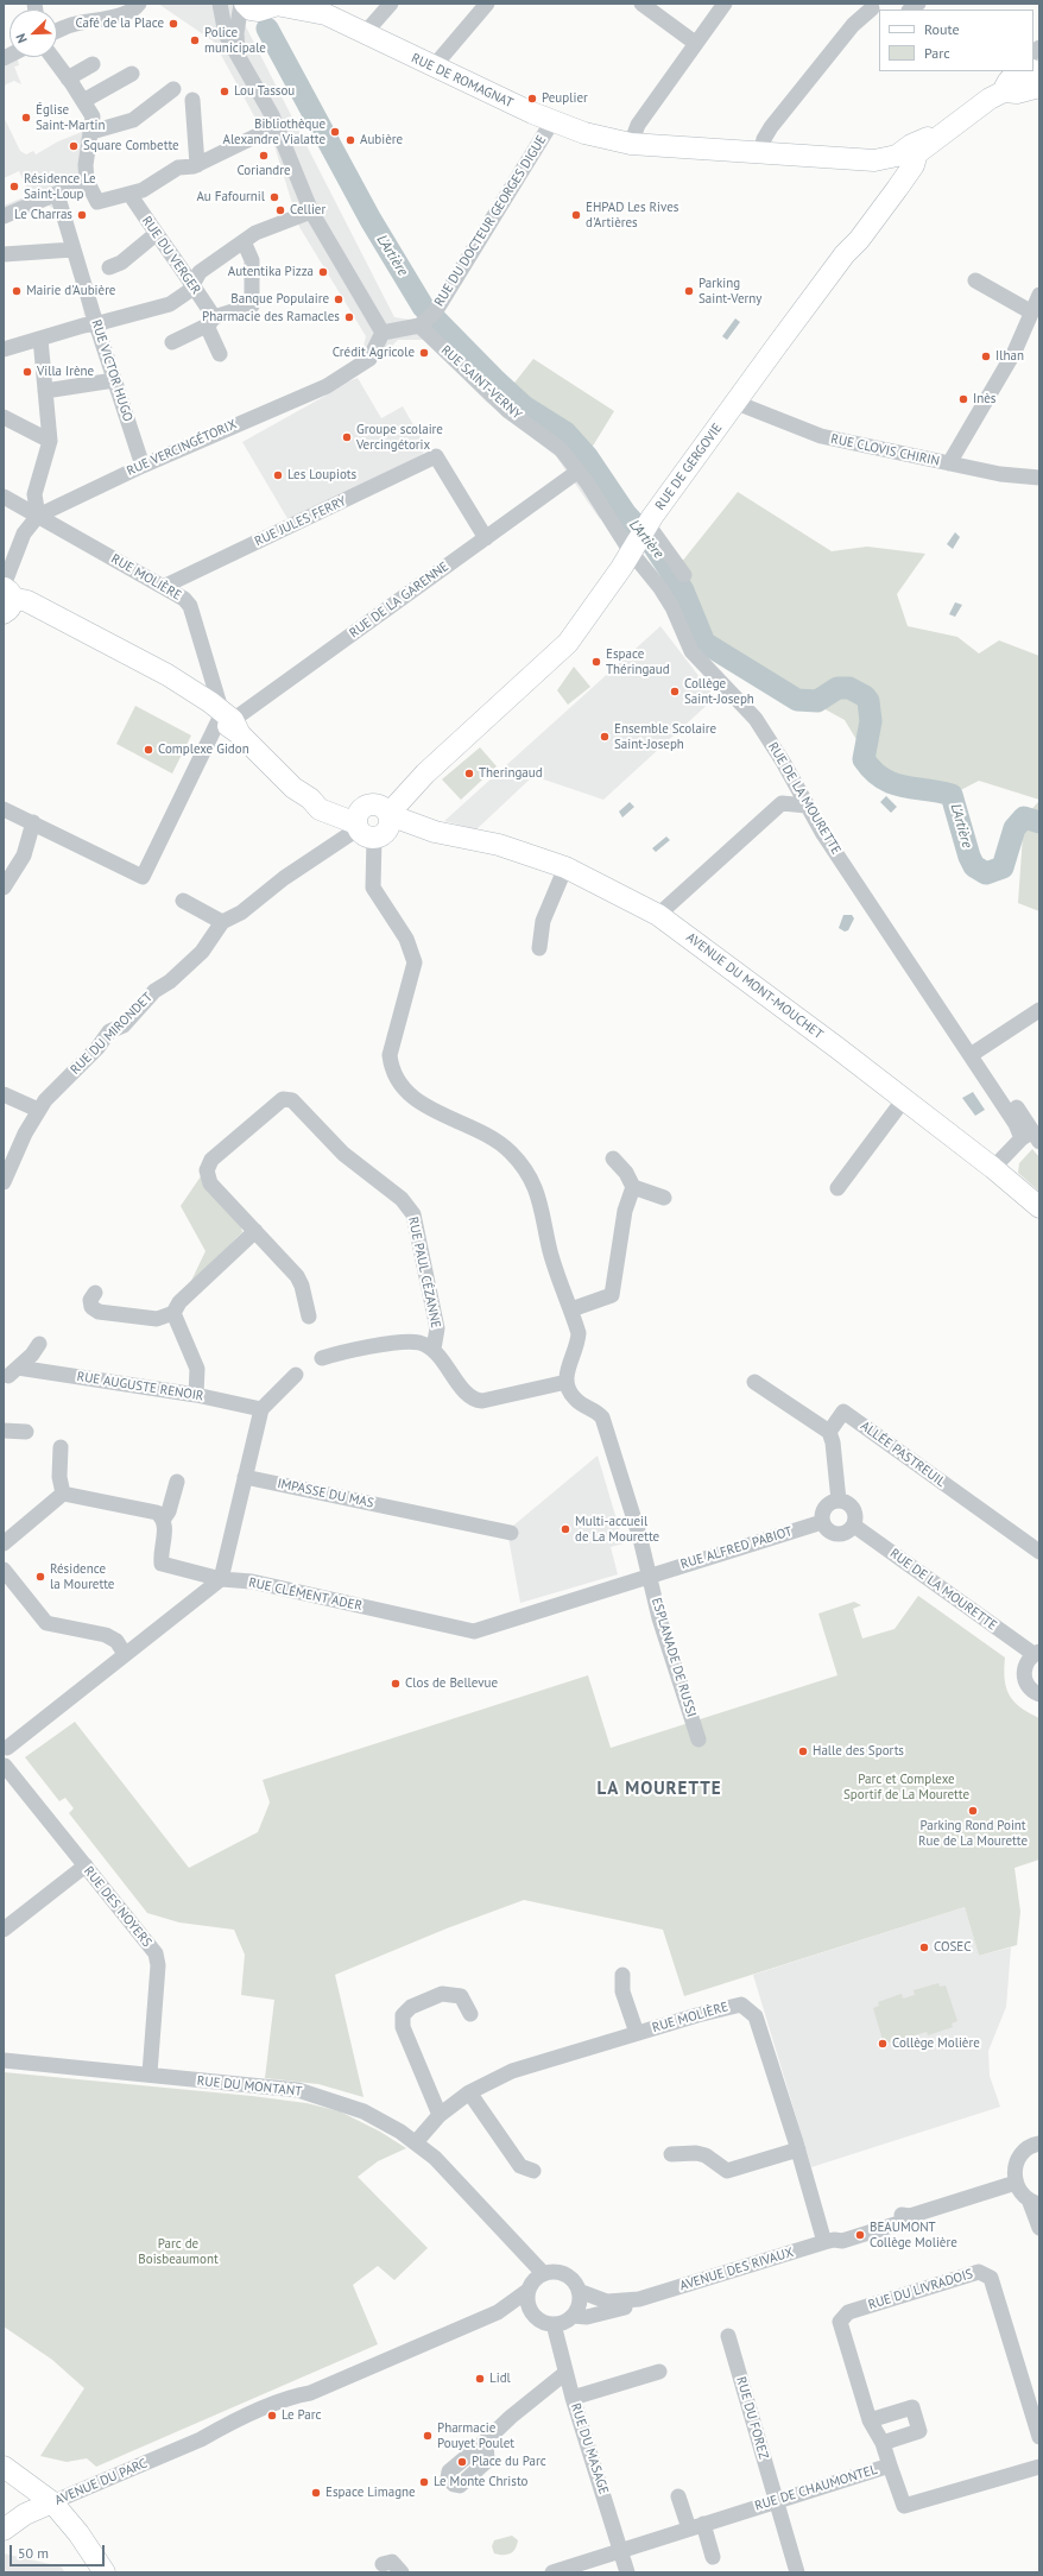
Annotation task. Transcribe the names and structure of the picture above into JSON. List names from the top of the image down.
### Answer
{
  "streets": {
    "main road": [
      "RUE DE ROMAGNAT",
      "RUE DE GERGOVIE",
      "AVENUE DU MONT-MOUCHET",
      "AVENUE DU PARC"
    ],
    "street": [
      "RUE DU DOCTEUR GEORGES DIGUE",
      "RUE DU VERGER",
      "RUE VICTOR HUGO",
      "RUE SAINT-VERNY",
      "RUE VERCINGÉTORIX",
      "RUE CLOVIS CHIRIN",
      "RUE JULES FERRY",
      "RUE MOLIÈRE",
      "RUE DE LA GARENNE",
      "RUE DE LA MOURETTE",
      "RUE DU MIRONDET",
      "RUE PAUL CÉZANNE",
      "RUE AUGUSTE RENOIR",
      "ALLÉE PASTREUIL",
      "IMPASSE DU MAS",
      "RUE ALFRED PABIOT",
      "RUE CLÉMENT ADER",
      "ESPLANADE DE RUSSI",
      "RUE DES NOYERS",
      "RUE DU MONTANT",
      "AVENUE DES RIVAUX",
      "RUE DU LIVRADOIS",
      "RUE DU FOREZ",
      "RUE DU MASAGE",
      "RUE DE CHAUMONTEL"
    ]
  },
  "crossings": [
    ["RUE DE ROMAGNAT", "RUE DU DOCTEUR GEORGES DIGUE"],
    ["RUE DE ROMAGNAT", "RUE DE GERGOVIE"],
    ["RUE DU DOCTEUR GEORGES DIGUE", "RUE SAINT-VERNY"],
    ["RUE VICTOR HUGO", "RUE VERCINGÉTORIX"],
    ["RUE SAINT-VERNY", "RUE DE GERGOVIE"],
    ["RUE SAINT-VERNY", "RUE DE LA GARENNE"],
    ["RUE SAINT-VERNY", "RUE DE LA MOURETTE"],
    ["RUE VERCINGÉTORIX", "RUE MOLIÈRE"],
    ["RUE VERCINGÉTORIX", "AVENUE DU MONT-MOUCHET"],
    ["RUE CLOVIS CHIRIN", "RUE DE GERGOVIE"],
    ["RUE DE GERGOVIE", "RUE DE LA MOURETTE"],
    ["RUE DE GERGOVIE", "AVENUE DU MONT-MOUCHET"],
    ["RUE DE GERGOVIE", "RUE DU MIRONDET"],
    ["RUE JULES FERRY", "RUE MOLIÈRE"],
    ["RUE JULES FERRY", "RUE DE LA GARENNE"],
    ["RUE MOLIÈRE", "RUE DE LA GARENNE"],
    ["RUE MOLIÈRE", "AVENUE DU MONT-MOUCHET"],
    ["RUE MOLIÈRE", "RUE DU MONTANT"],
    ["RUE MOLIÈRE", "AVENUE DES RIVAUX"],
    ["RUE DE LA GARENNE", "AVENUE DU MONT-MOUCHET"],
    ["RUE DE LA MOURETTE", "AVENUE DU MONT-MOUCHET"],
    ["RUE DE LA MOURETTE", "RUE ALFRED PABIOT"],
    ["AVENUE DU MONT-MOUCHET", "RUE DU MIRONDET"],
    ["RUE ALFRED PABIOT", "RUE CLÉMENT ADER"],
    ["RUE ALFRED PABIOT", "ESPLANADE DE RUSSI"],
    ["RUE CLÉMENT ADER", "ESPLANADE DE RUSSI"],
    ["RUE DES NOYERS", "RUE DU MONTANT"],
    ["RUE DU MONTANT", "AVENUE DES RIVAUX"],
    ["RUE DU MONTANT", "RUE DU MASAGE"],
    ["RUE DU MONTANT", "AVENUE DU PARC"],
    ["AVENUE DES RIVAUX", "RUE DU MASAGE"],
    ["AVENUE DES RIVAUX", "AVENUE DU PARC"],
    ["RUE DU LIVRADOIS", "RUE DE CHAUMONTEL"],
    ["RUE DU FOREZ", "RUE DE CHAUMONTEL"],
    ["RUE DU MASAGE", "AVENUE DU PARC"],
    ["RUE DU MASAGE", "RUE DE CHAUMONTEL"]
  ],
  "districts": ["LA MOURETTE"],
  "water": ["L'Artière"],
  "parks": ["Parc et Complexe Sportif de La Mourette", "Parc de Boisbeaumont"],
  "places": [
    "Café de la Place",
    "Police municipale",
    "Lou Tassou",
    "Peuplier",
    "Église Saint-Martin",
    "Bibliothèque Alexandre Vialatte",
    "Aubière",
    "Square Combette",
    "Coriandre",
    "Résidence Le Saint-Loup",
    "Au Fafournil",
    "Cellier",
    "Le Charras",
    "EHPAD Les Rives d'Artières",
    "Autentika Pizza",
    "Mairie d'Aubière",
    "Parking Saint-Verny",
    "Banque Populaire",
    "Pharmacie des Ramacles",
    "Crédit Agricole",
    "Ilhan",
    "Villa Irène",
    "Inès",
    "Groupe scolaire Vercingétorix",
    "Les Loupiots",
    "Espace Théringaud",
    "Collège Saint-Joseph",
    "Ensemble Scolaire Saint-Joseph",
    "Complexe Gidon",
    "Theringaud",
    "Multi-accueil de La Mourette",
    "Résidence la Mourette",
    "Clos de Bellevue",
    "Halle des Sports",
    "Parking Rond Point Rue de La Mourette",
    "COSEC",
    "Collège Molière",
    "BEAUMONT Collège Molière",
    "Lidl",
    "Le Parc",
    "Pharmacie Pouyet Poulet",
    "Place du Parc",
    "Le Monte Christo",
    "Espace Limagne"
  ],
  "legend": ["Route", "Parc"],
  "scale_bar": "50 m",
  "north": "bottom left"
}
